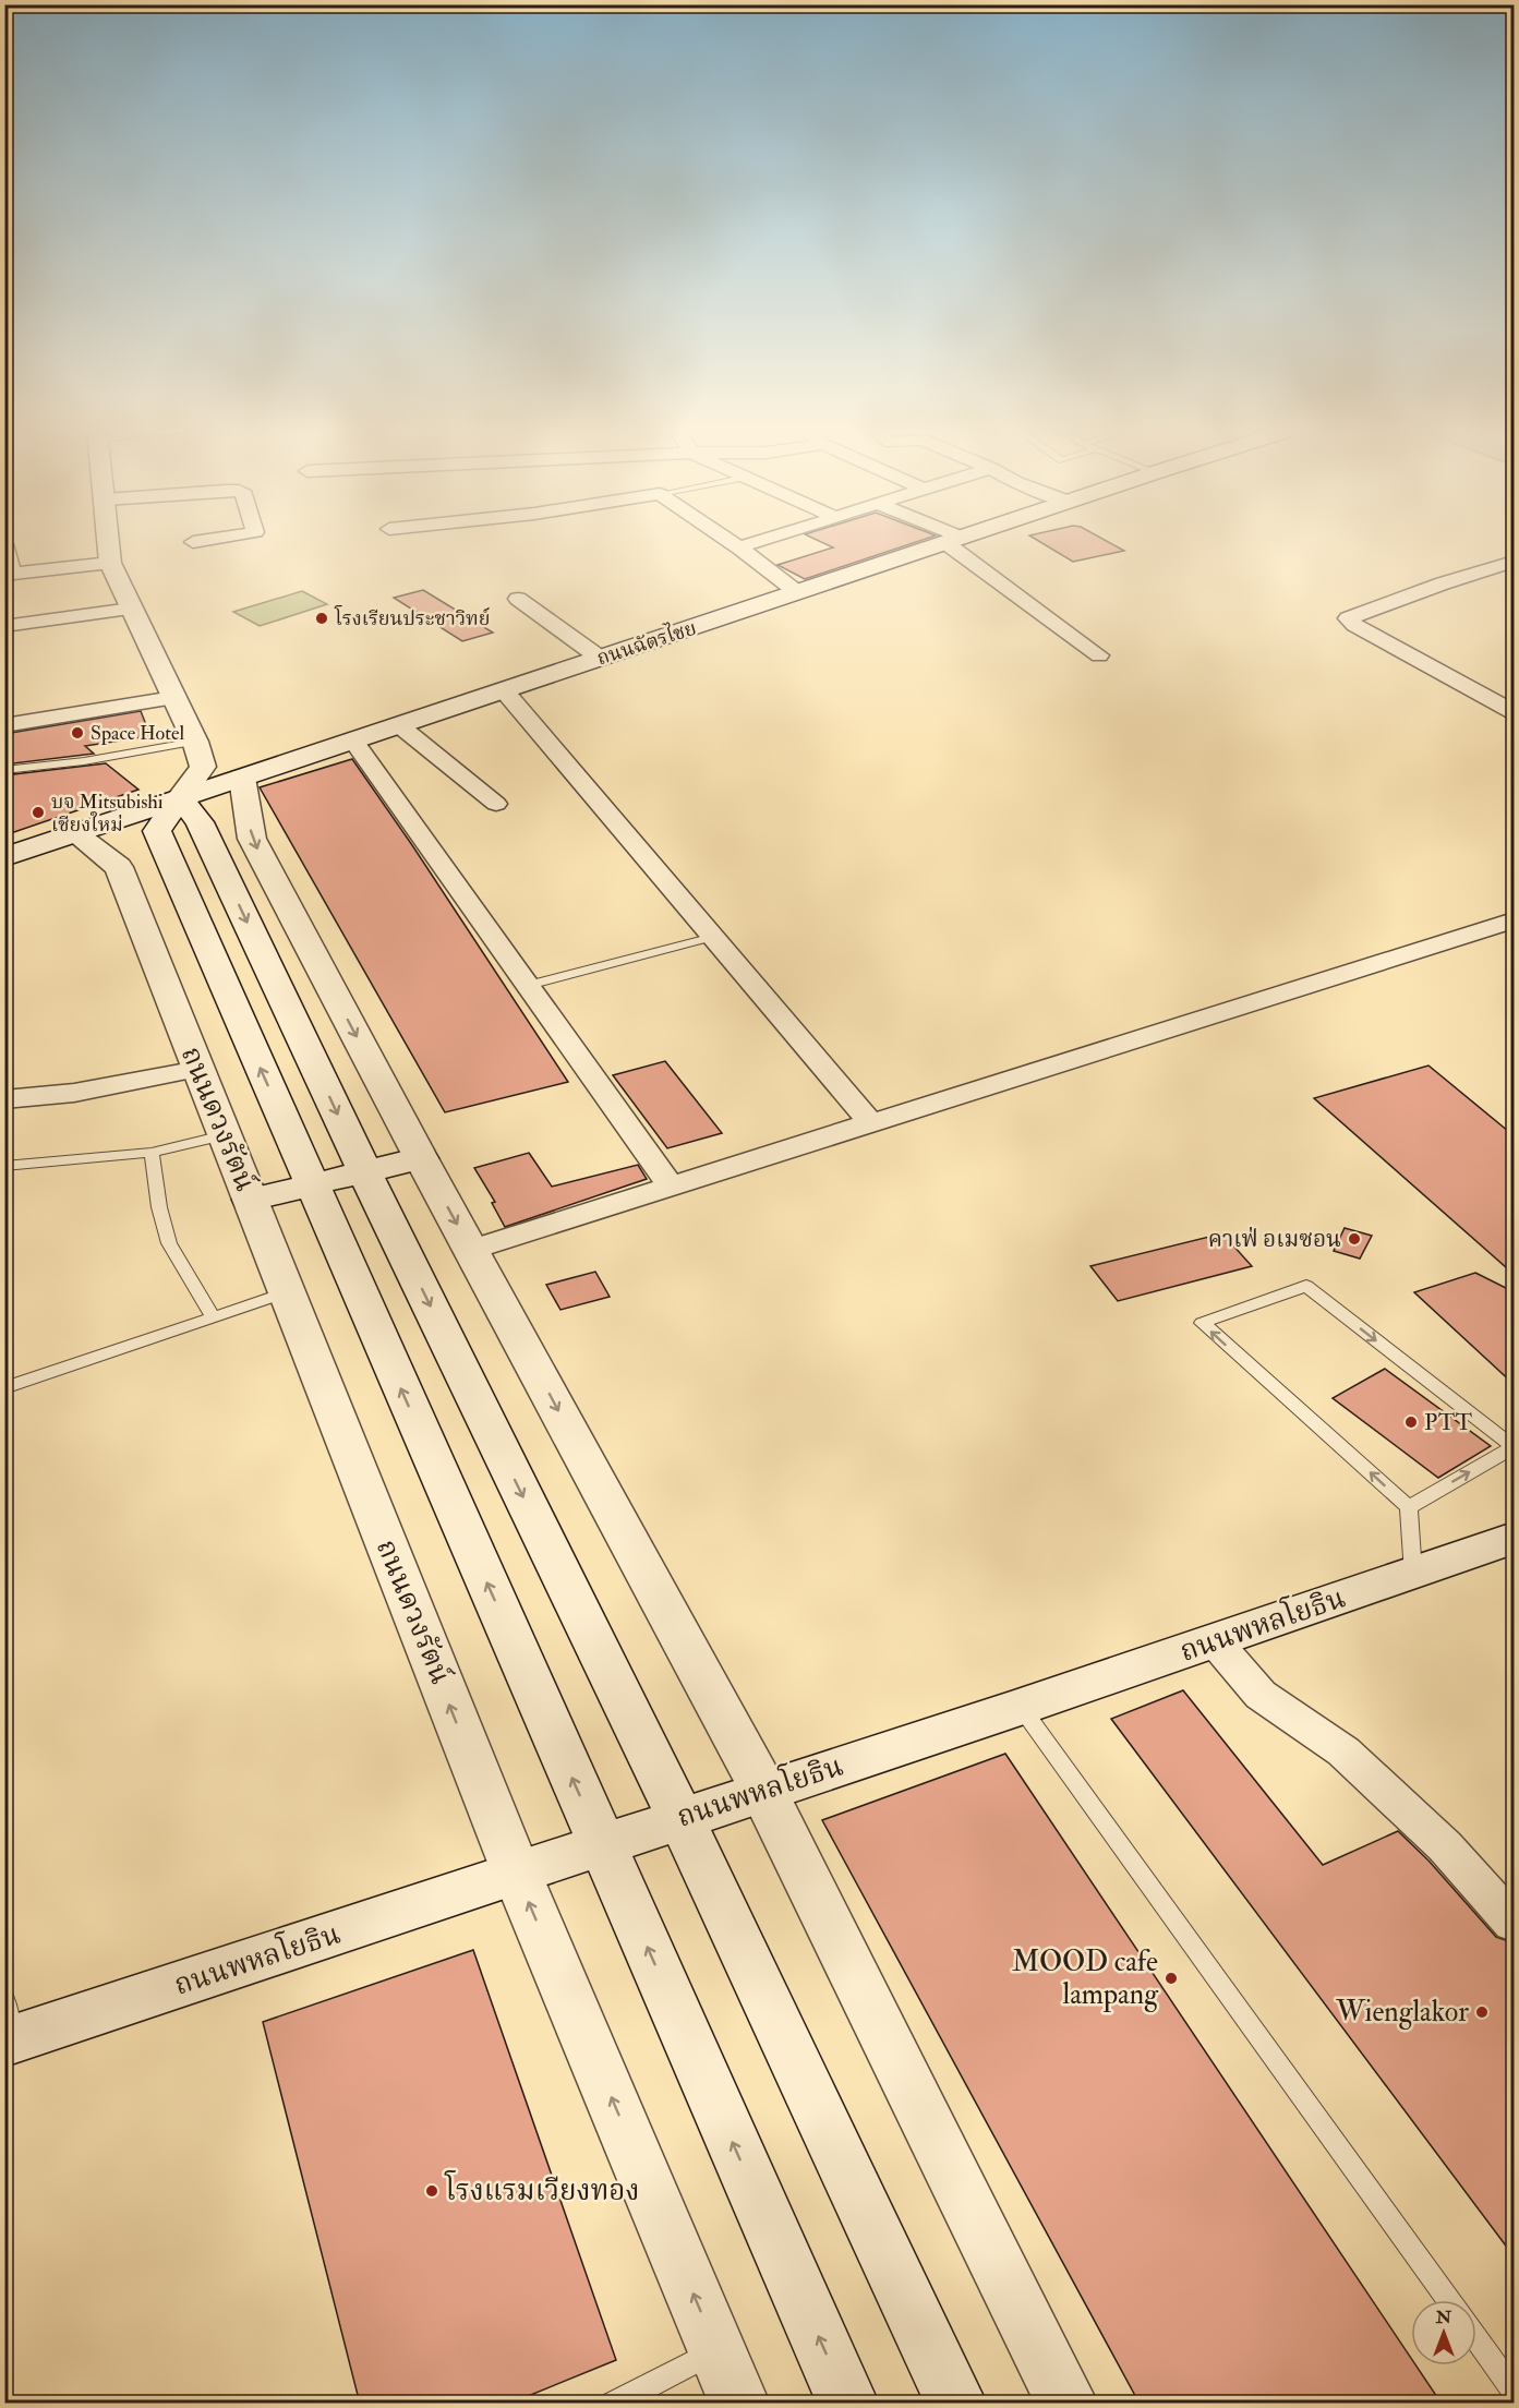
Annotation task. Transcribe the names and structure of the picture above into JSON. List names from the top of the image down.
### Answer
{
  "streets": {
    "main road": ["ถนนฉัตรไชย", "ถนนดวงรัตน์", "ถนนพหลโยธิน"]
  },
  "crossings": [
    ["ถนนฉัตรไชย", "ถนนดวงรัตน์"],
    ["ถนนดวงรัตน์", "ถนนพหลโยธิน"]
  ],
  "places": [
    "โรงเรียนประชาวิทย์",
    "Space Hotel",
    "บจ Mitsubishi เชียงใหม่",
    "คาเฟ่ อเมซอน",
    "PTT",
    "MOOD cafe lampang",
    "Wienglakor",
    "โรงแรมเวียงทอง"
  ],
  "north": "top"
}
